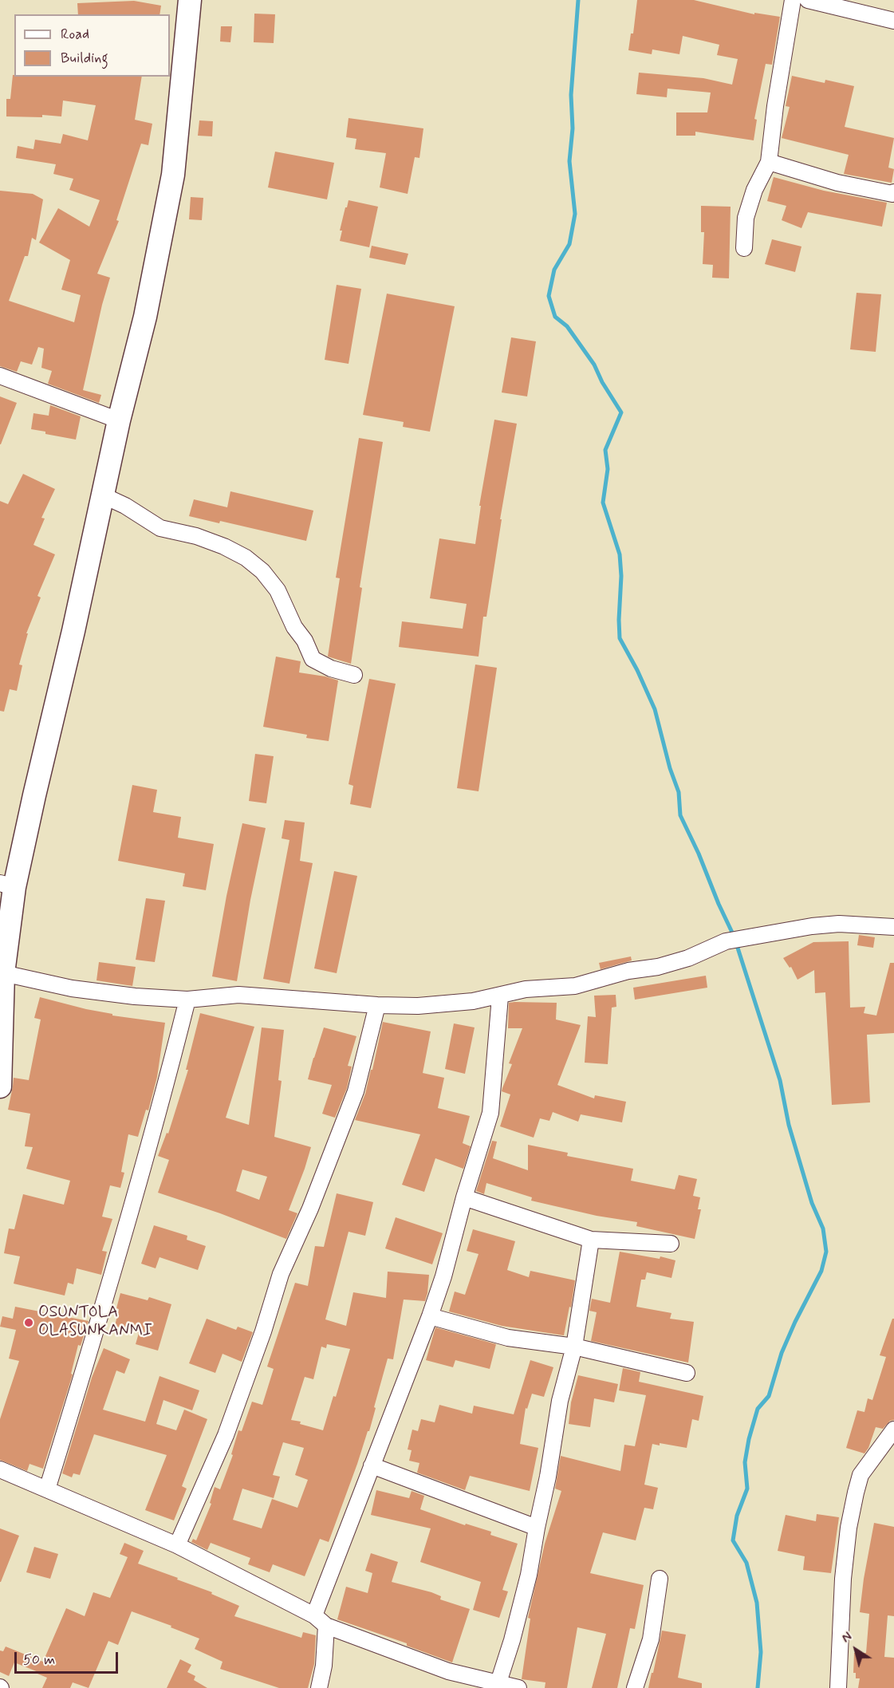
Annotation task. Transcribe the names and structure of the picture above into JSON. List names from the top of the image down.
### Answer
{
  "places": ["OSUNTOLA OLASUNKANMI"],
  "legend": ["Road", "Building"],
  "scale_bar": "50 m",
  "north": "top left"
}
